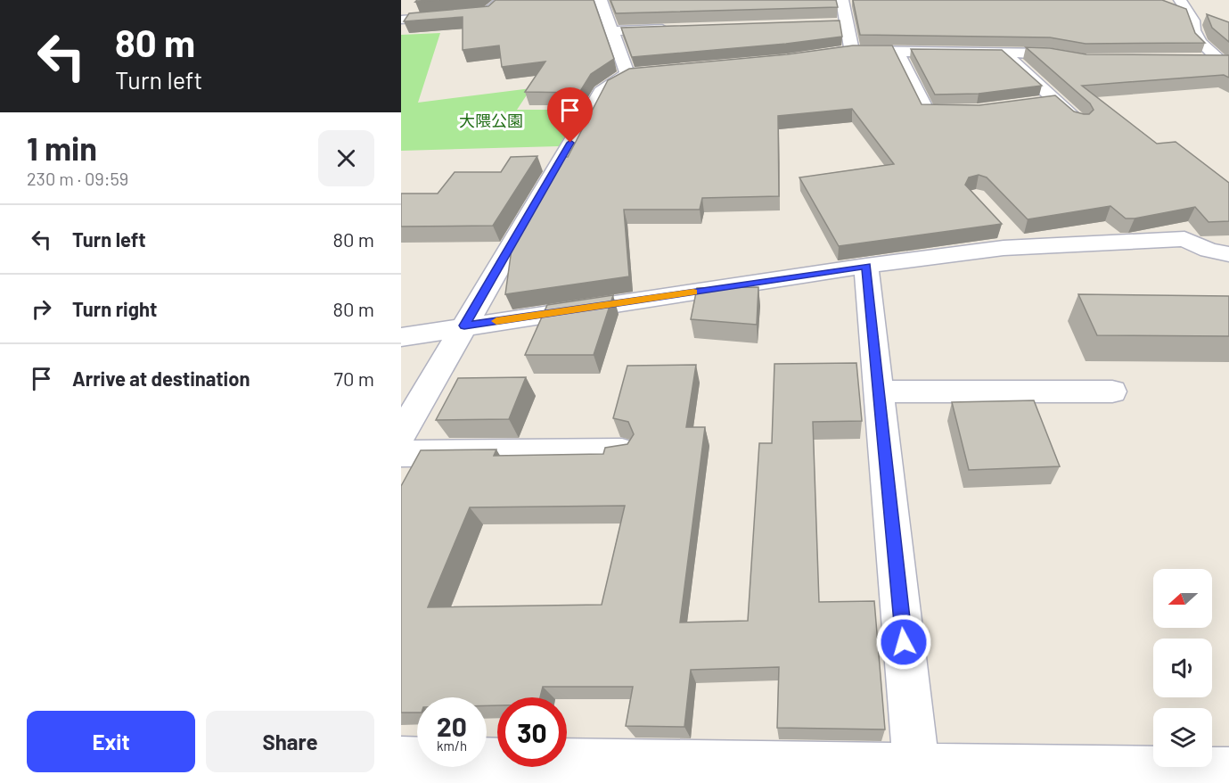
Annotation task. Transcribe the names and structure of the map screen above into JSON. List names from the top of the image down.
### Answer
{
  "parks": ["大隈公園"],
  "north": "left",
  "page": {
    "turn": ["80 m", "Turn left"],
    "heading": ["1 min", "230 m · 09:59"],
    "list": [
      {
        "name": "Turn left",
        "value": "80 m"
      },
      {
        "name": "Turn right",
        "value": "80 m"
      },
      {
        "name": "Arrive at destination",
        "value": "70 m"
      }
    ],
    "speed": "20 km/h",
    "limit": "30",
    "buttons": ["Exit", "Share"]
  }
}
